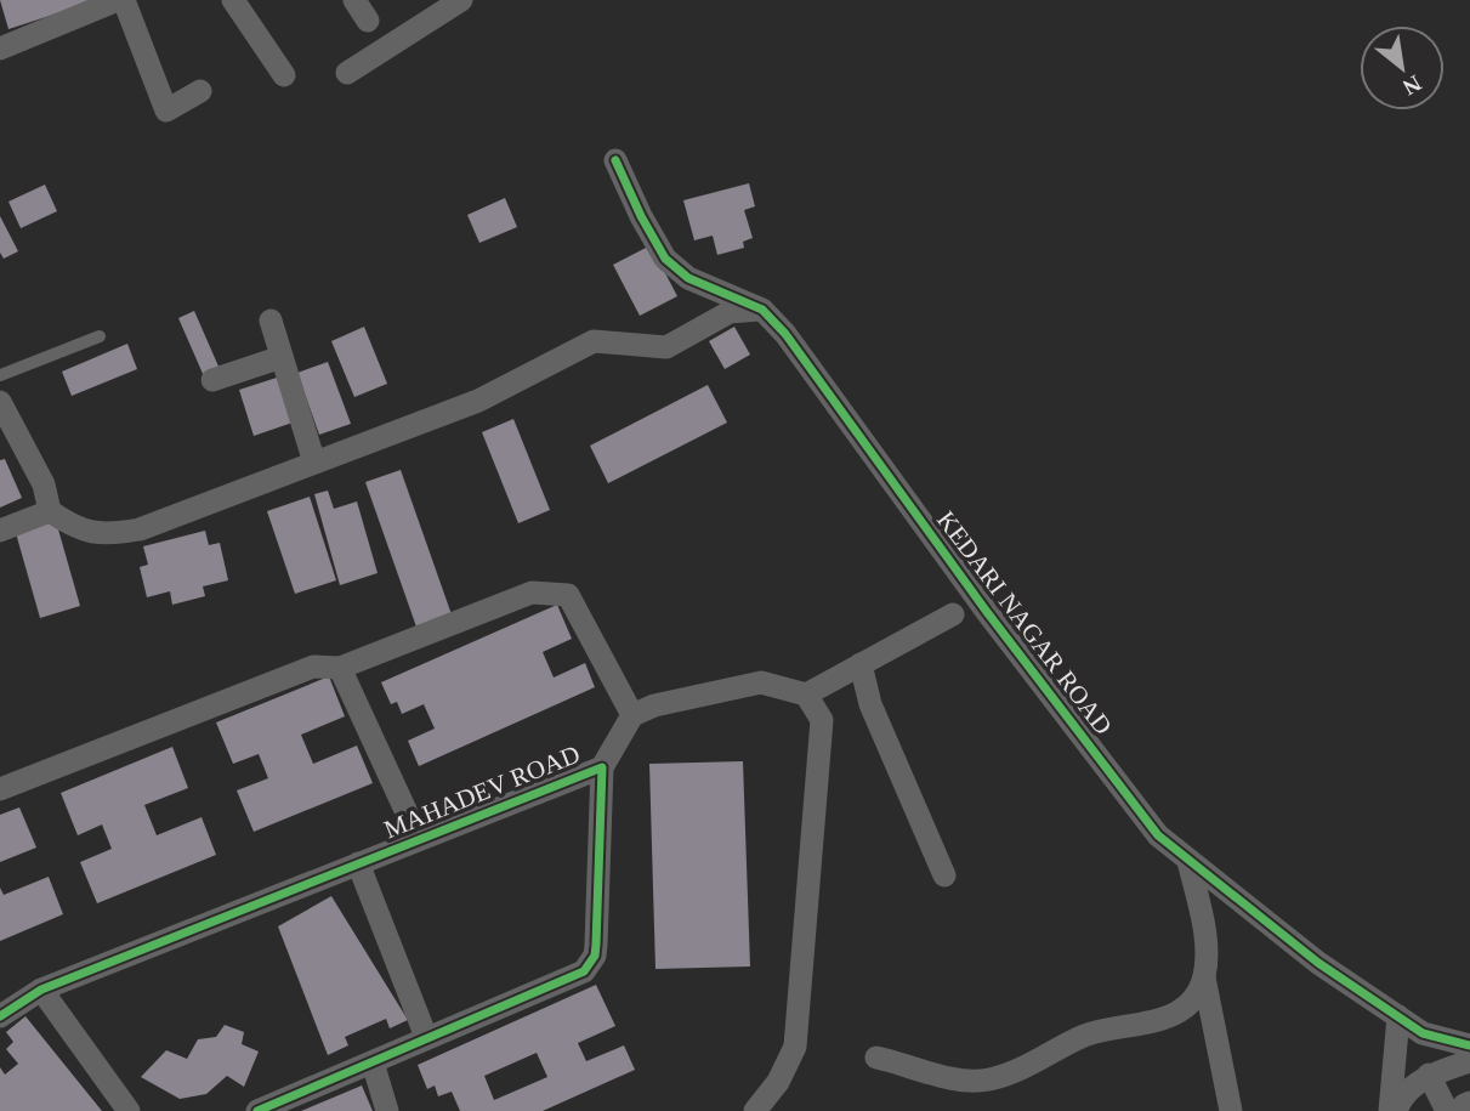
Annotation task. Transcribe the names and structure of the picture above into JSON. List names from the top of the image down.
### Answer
{
  "streets": {
    "street": ["KEDARI NAGAR ROAD", "MAHADEV ROAD"]
  },
  "north": "bottom right"
}
